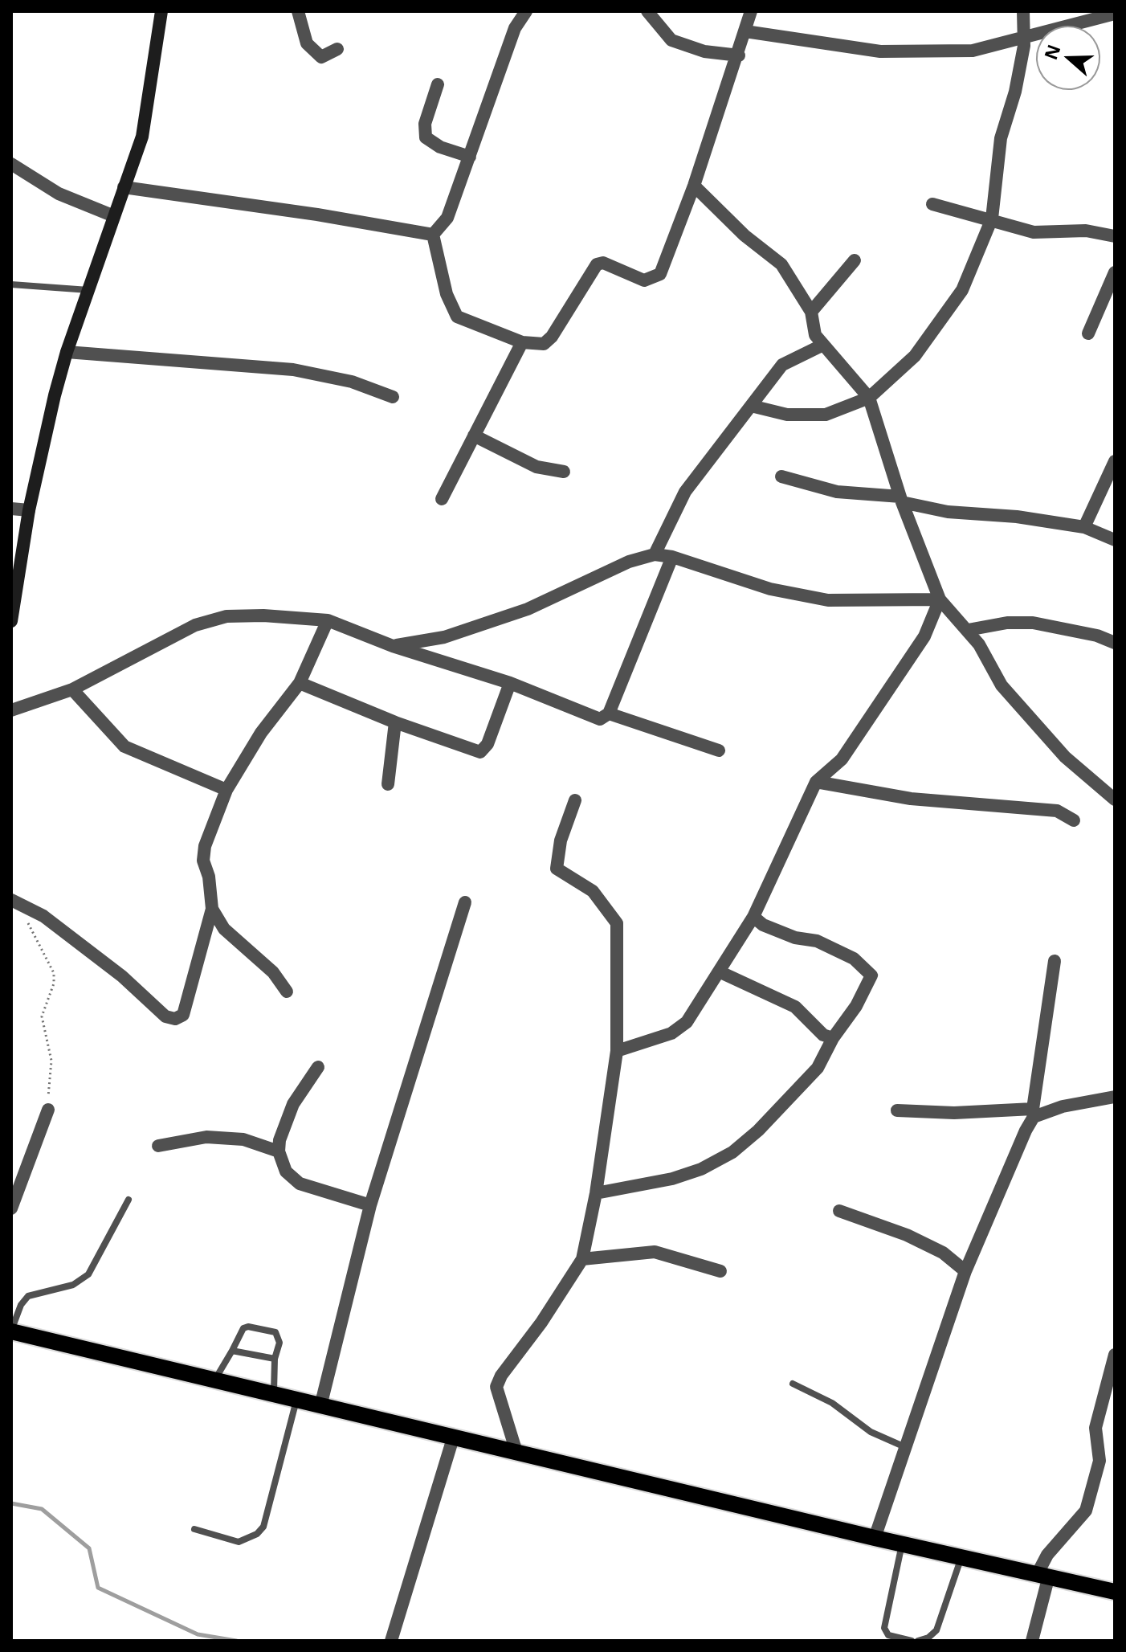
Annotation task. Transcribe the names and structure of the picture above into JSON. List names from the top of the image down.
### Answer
{
  "north": "left"
}
